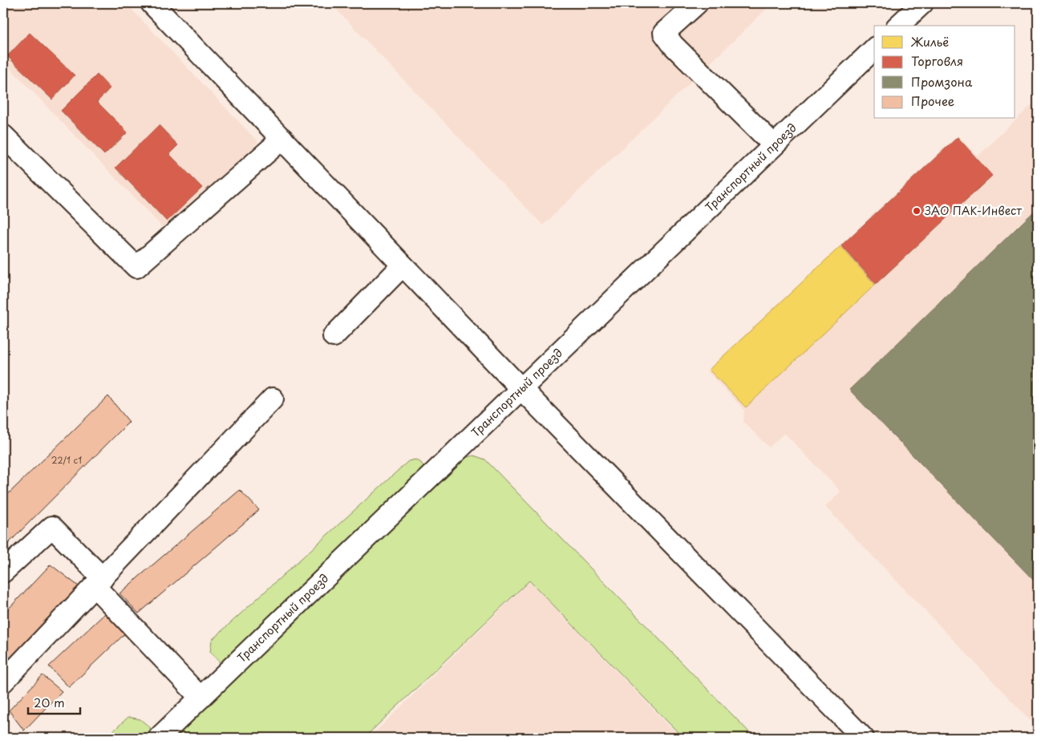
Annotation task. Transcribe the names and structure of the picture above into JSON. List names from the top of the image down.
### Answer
{
  "streets": {
    "street": ["Транспортный проезд"]
  },
  "places": ["ЗАО ПАК-Инвест"],
  "house_numbers": ["22/1 с1"],
  "legend": [
    "Жильё",
    "Торговля",
    "Промзона",
    "Прочее"
  ],
  "scale_bar": "20 m"
}
